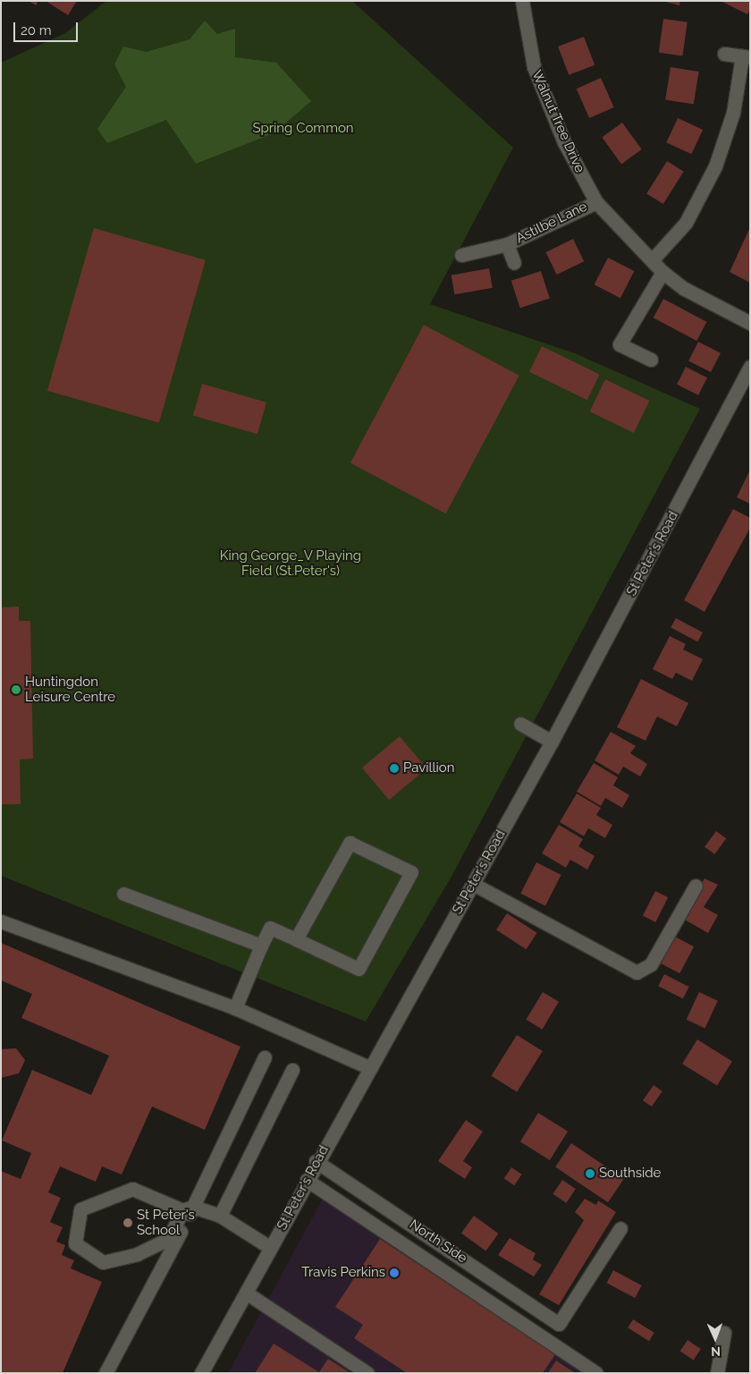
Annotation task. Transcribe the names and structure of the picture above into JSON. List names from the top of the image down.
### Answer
{
  "streets": {
    "street": [
      "Walnut Tree Drive",
      "Astilbe Lane",
      "St Peter's Road",
      "North Side"
    ]
  },
  "crossings": [
    ["Walnut Tree Drive", "Astilbe Lane"],
    ["St Peter's Road", "North Side"]
  ],
  "parks": ["Spring Common", "King George_V Playing Field (St.Peter's)"],
  "places": [
    "Huntingdon Leisure Centre",
    "Pavillion",
    "Southside",
    "St Peter's School",
    "Travis Perkins"
  ],
  "scale_bar": "20 m",
  "north": "bottom"
}
